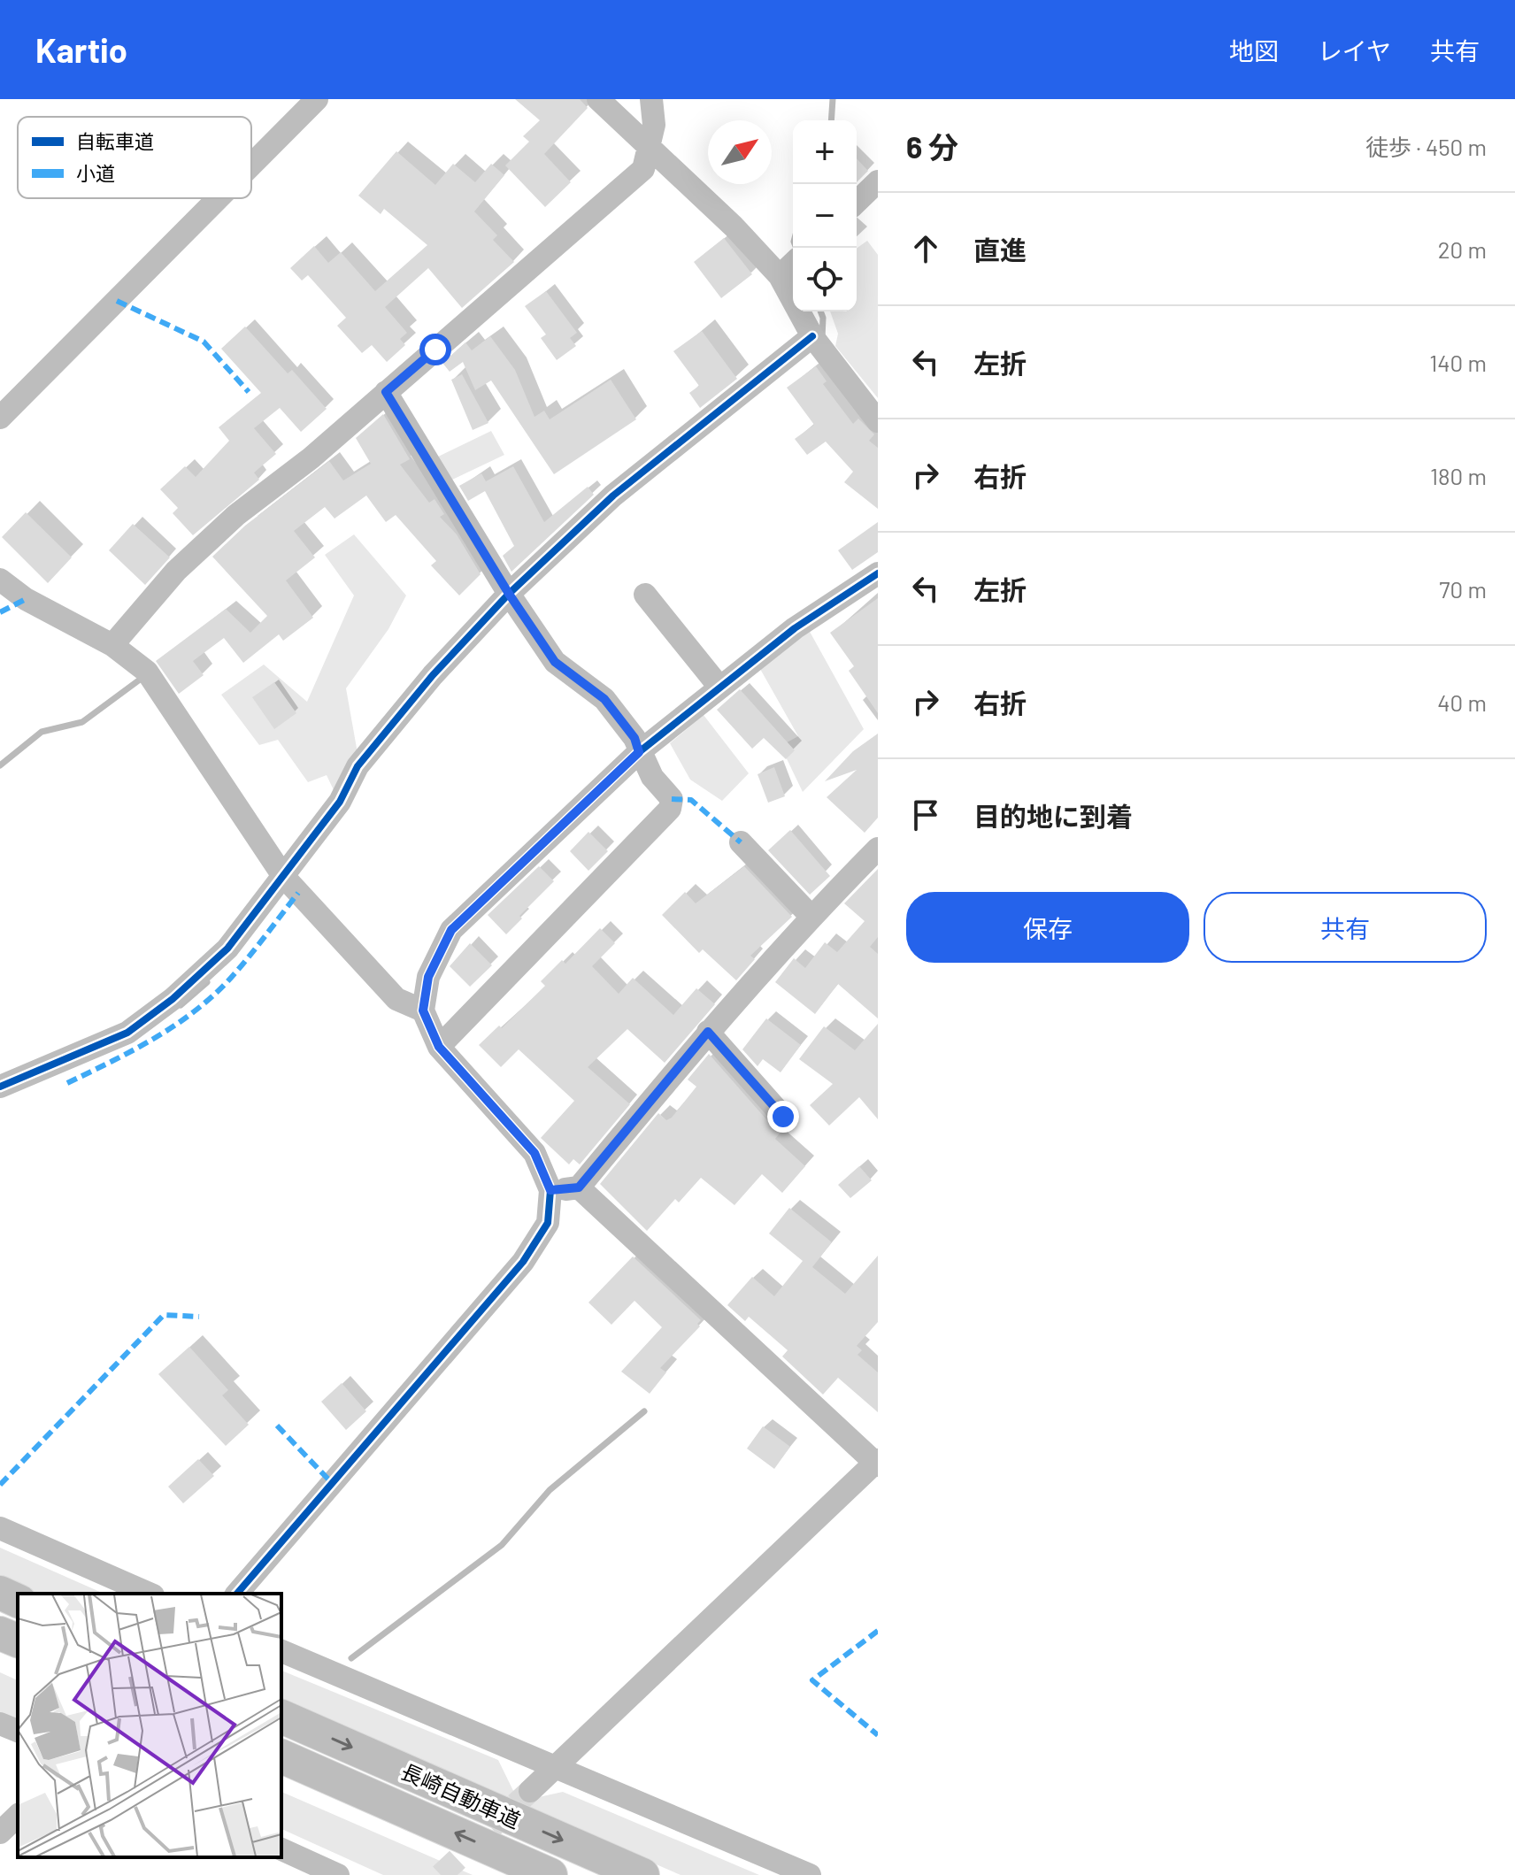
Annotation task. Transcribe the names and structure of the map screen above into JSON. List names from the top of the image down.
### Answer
{
  "streets": {
    "highway": ["長崎自動車道"]
  },
  "legend": ["自転車道", "小道"],
  "north": "top right",
  "page": {
    "header": "Kartio",
    "nav": ["地図", "レイヤ", "共有"],
    "heading": ["6 分", "徒歩 · 450 m"],
    "map_buttons": ["+", "−"],
    "list": [
      ["直進", "20 m"],
      ["左折", "140 m"],
      ["右折", "180 m"],
      ["左折", "70 m"],
      ["右折", "40 m"],
      "目的地に到着"
    ],
    "buttons": ["保存", "共有"]
  }
}
